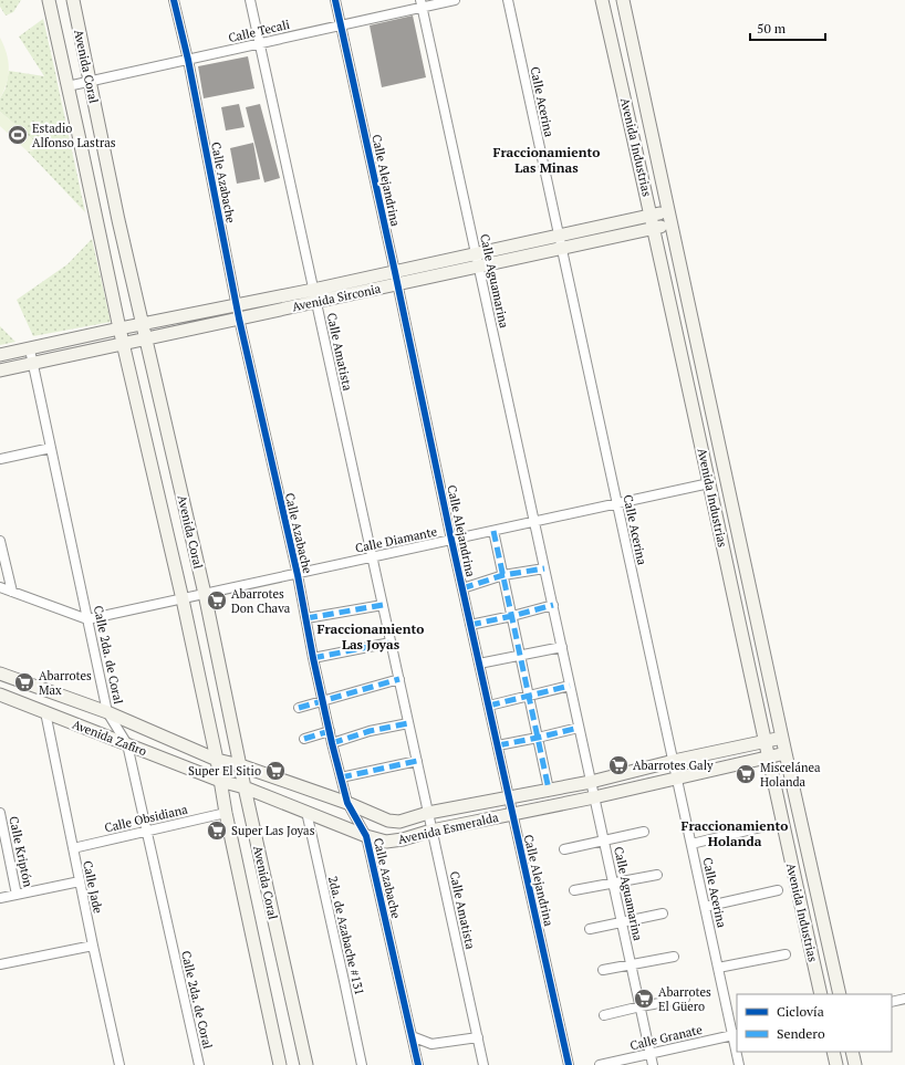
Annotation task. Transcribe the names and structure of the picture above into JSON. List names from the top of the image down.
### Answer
{
  "streets": {
    "street": [
      "Calle Tecali",
      "Avenida Coral",
      "Calle Acerina",
      "Avenida Industrias",
      "Calle Alejandrina",
      "Calle Azabache",
      "Calle Aguamarina",
      "Avenida Sirconia",
      "Calle Amatista",
      "Calle Diamante",
      "Calle 2da. de Coral",
      "Avenida Zafiro",
      "Calle Obsidiana",
      "Avenida Esmeralda",
      "Calle Kriptón",
      "Calle Jade",
      "2da. de Azabache #131",
      "Calle Granate"
    ]
  },
  "crossings": [
    ["Calle Tecali", "Avenida Coral"],
    ["Calle Tecali", "Calle Alejandrina"],
    ["Calle Tecali", "Calle Azabache"],
    ["Calle Tecali", "Calle Aguamarina"],
    ["Calle Tecali", "Calle Amatista"],
    ["Avenida Coral", "Avenida Sirconia"],
    ["Avenida Coral", "Calle Diamante"],
    ["Avenida Coral", "Avenida Zafiro"],
    ["Avenida Coral", "Calle Obsidiana"],
    ["Avenida Coral", "Avenida Esmeralda"],
    ["Calle Acerina", "Avenida Sirconia"],
    ["Calle Acerina", "Calle Diamante"],
    ["Calle Acerina", "Avenida Esmeralda"],
    ["Calle Acerina", "Calle Granate"],
    ["Avenida Industrias", "Avenida Sirconia"],
    ["Avenida Industrias", "Calle Diamante"],
    ["Avenida Industrias", "Avenida Esmeralda"],
    ["Calle Alejandrina", "Avenida Sirconia"],
    ["Calle Alejandrina", "Calle Diamante"],
    ["Calle Alejandrina", "Avenida Esmeralda"],
    ["Calle Azabache", "Avenida Sirconia"],
    ["Calle Azabache", "Calle Diamante"],
    ["Calle Azabache", "Avenida Esmeralda"],
    ["Calle Aguamarina", "Avenida Sirconia"],
    ["Calle Aguamarina", "Calle Diamante"],
    ["Calle Aguamarina", "Avenida Esmeralda"],
    ["Calle Aguamarina", "Calle Granate"],
    ["Avenida Sirconia", "Calle Amatista"],
    ["Avenida Sirconia", "Calle 2da. de Coral"],
    ["Calle Amatista", "Calle Diamante"],
    ["Calle Amatista", "Avenida Esmeralda"],
    ["Calle Diamante", "Calle 2da. de Coral"],
    ["Calle 2da. de Coral", "Avenida Zafiro"],
    ["Calle 2da. de Coral", "Calle Obsidiana"],
    ["Avenida Zafiro", "Avenida Esmeralda"],
    ["Avenida Zafiro", "Calle Jade"],
    ["Calle Obsidiana", "Calle Jade"],
    ["Avenida Esmeralda", "2da. de Azabache #131"]
  ],
  "districts": ["Fraccionamiento Las Minas", "Fraccionamiento Las Joyas", "Fraccionamiento Holanda"],
  "places": {
    "sports": ["Estadio Alfonso Lastras"],
    "supermarket": [
      "Abarrotes Don Chava",
      "Abarrotes Max",
      "Abarrotes Galy",
      "Super El Sitio",
      "Miscelánea Holanda",
      "Super Las Joyas",
      "Abarrotes El Güero"
    ]
  },
  "legend": ["Ciclovía", "Sendero"],
  "scale_bar": "50 m"
}
